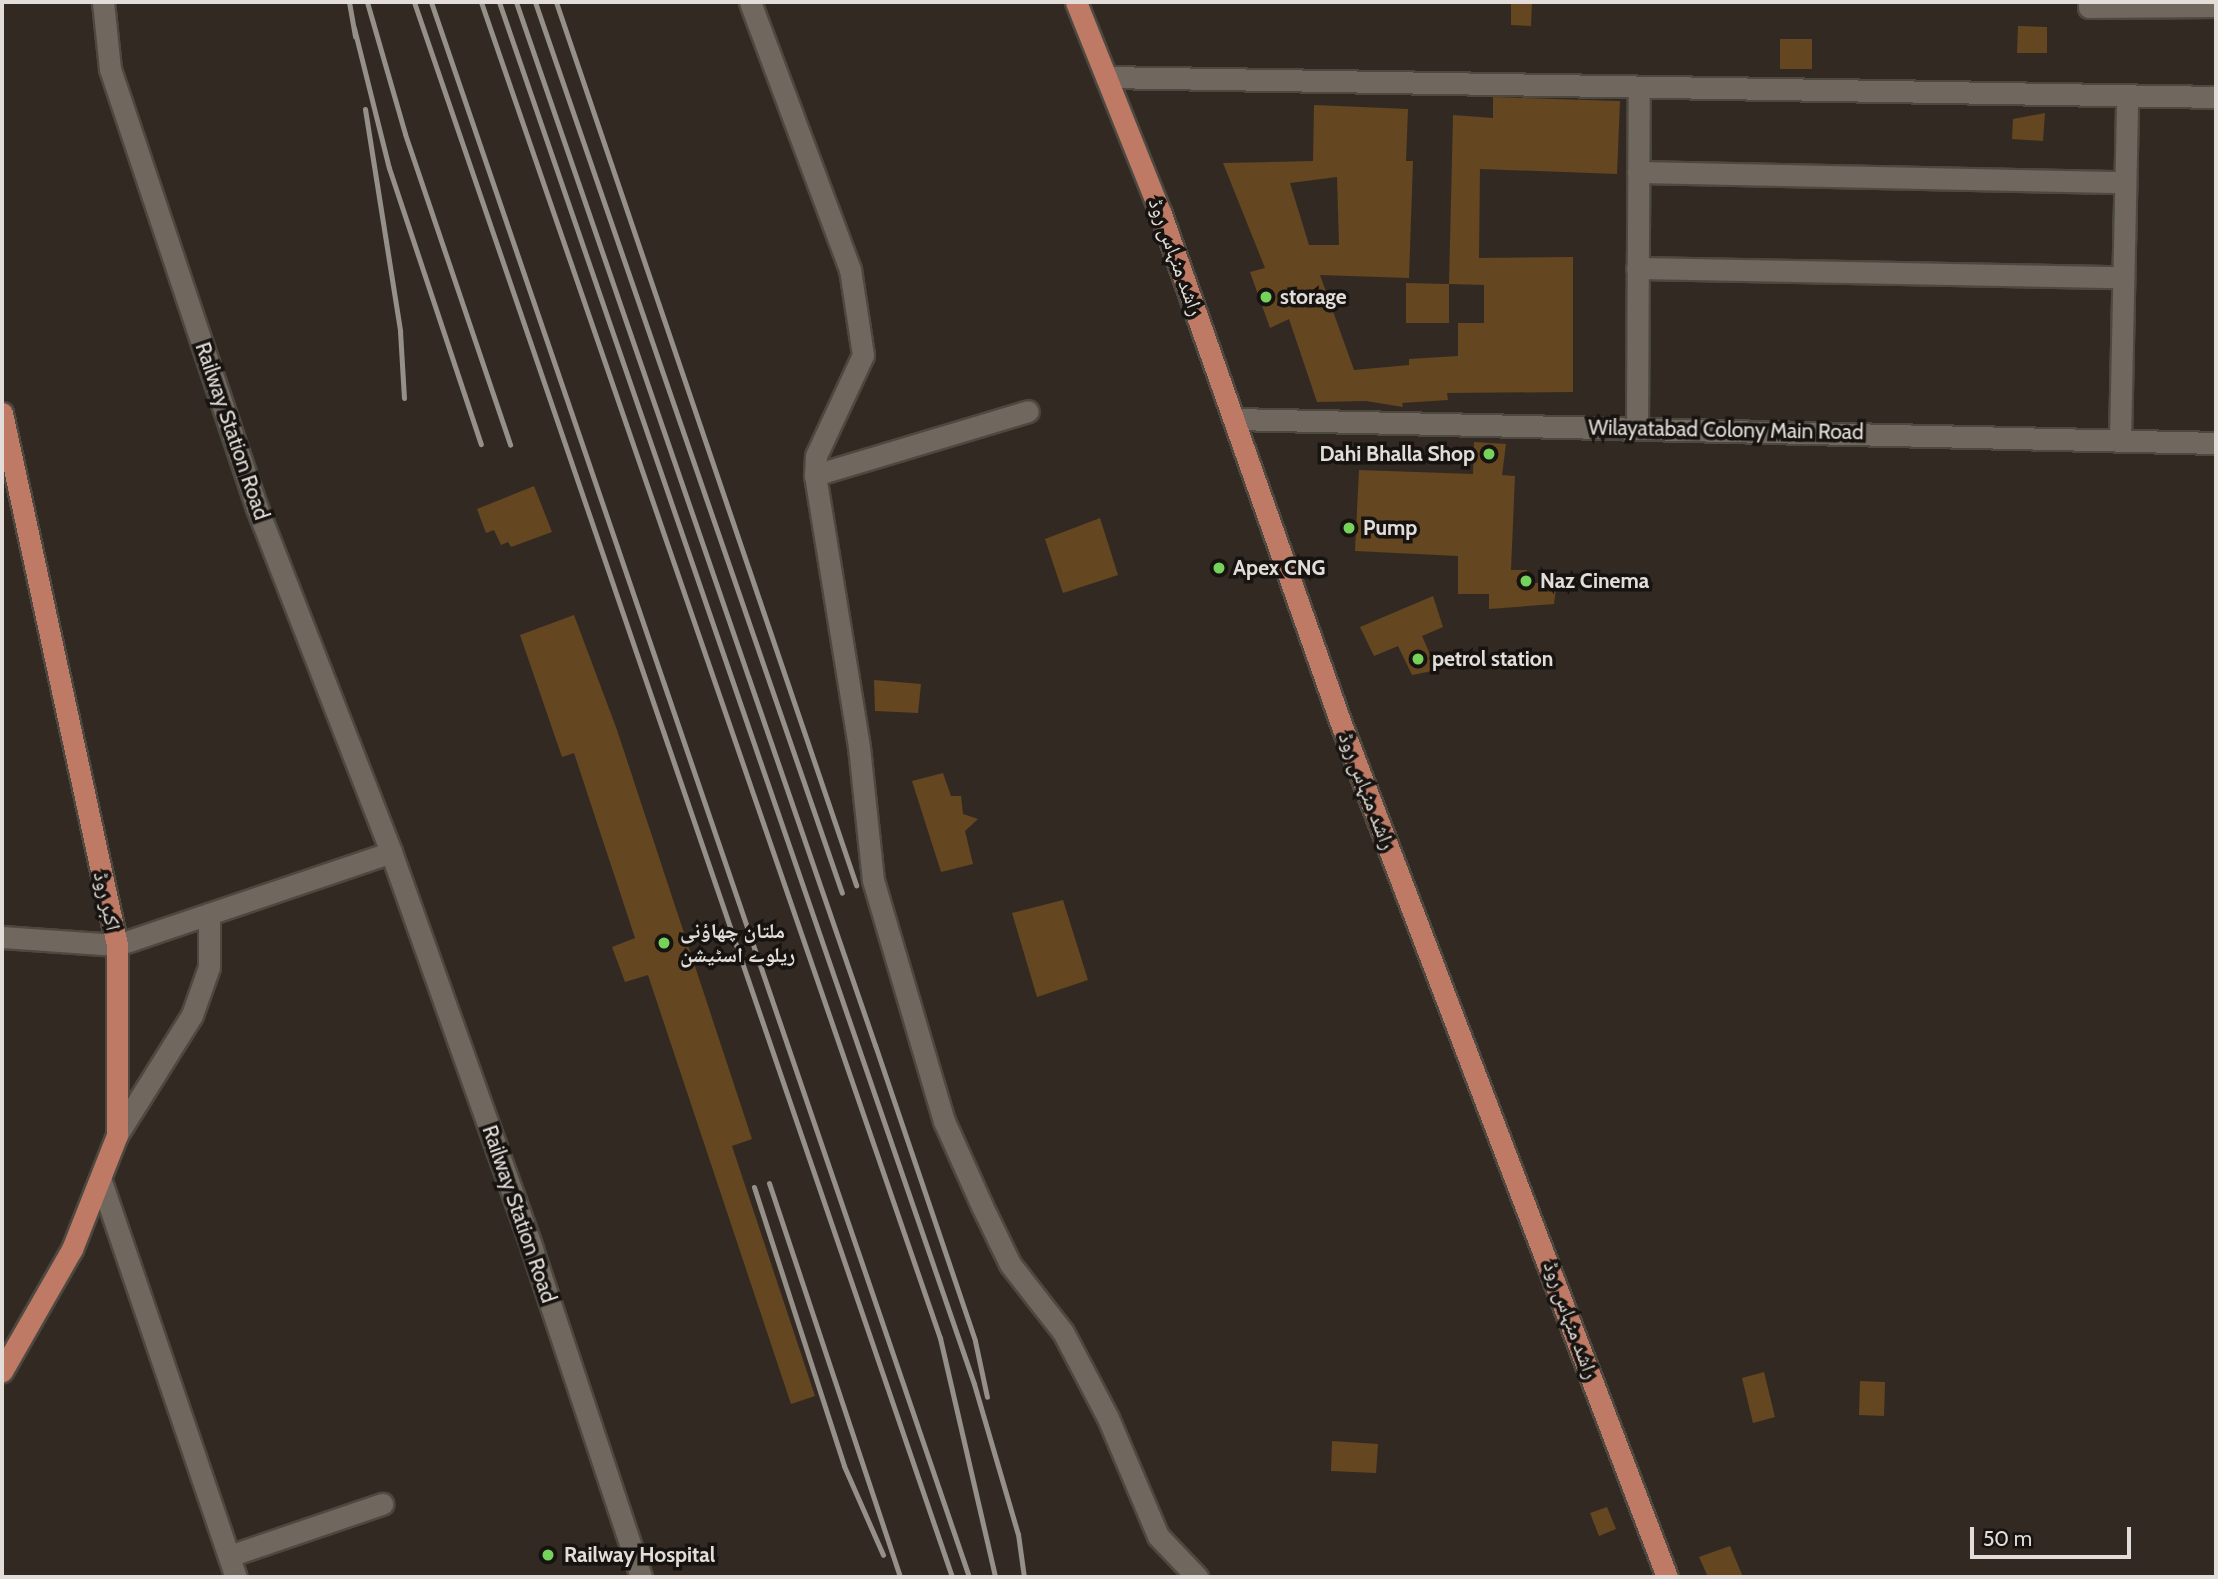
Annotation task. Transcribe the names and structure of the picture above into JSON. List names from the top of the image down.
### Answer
{
  "streets": {
    "main road": ["راشد منہاس روڈ", "اکبر روڈ"],
    "street": ["Wilayatabad Colony Main Road", "Railway Station Road"]
  },
  "crossings": [
    ["راشد منہاس روڈ", "Wilayatabad Colony Main Road"]
  ],
  "places": [
    "storage",
    "Dahi Bhalla Shop",
    "Pump",
    "Apex CNG",
    "Naz Cinema",
    "petrol station",
    "ملتان چھاؤنی ریلوے اسٹیشن",
    "Railway Hospital"
  ],
  "scale_bar": "50 m"
}
